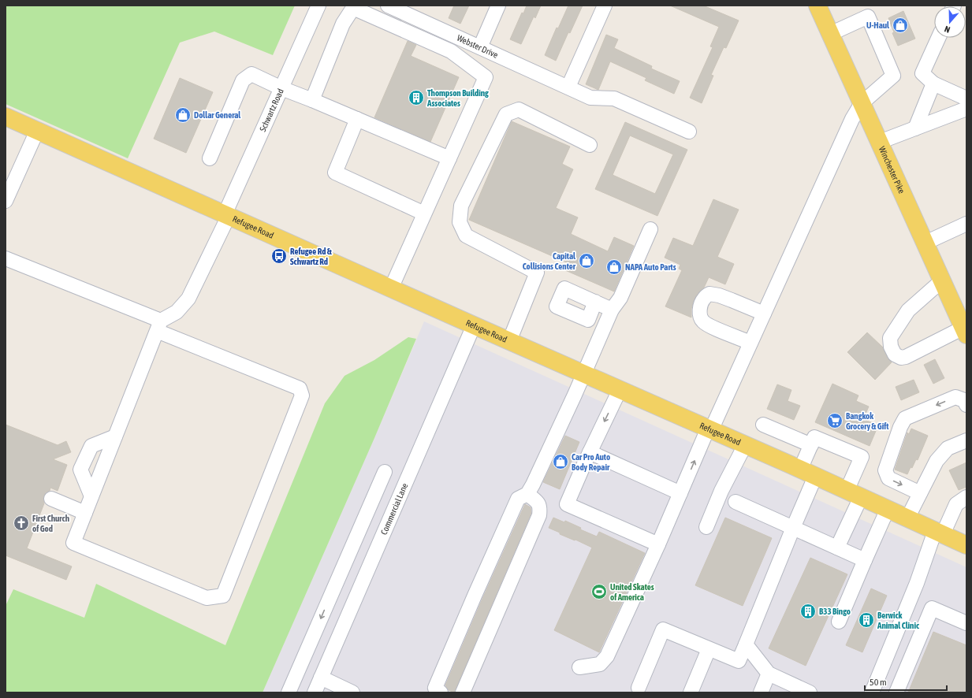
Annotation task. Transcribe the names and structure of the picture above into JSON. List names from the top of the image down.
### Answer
{
  "streets": {
    "main road": ["Winchester Pike", "Refugee Road"],
    "street": ["Webster Drive", "Schwartz Road", "Commercial Lane"]
  },
  "crossings": [
    ["Schwartz Road", "Refugee Road"],
    ["Refugee Road", "Commercial Lane"]
  ],
  "places": {
    "shop": [
      "U-Haul",
      "Dollar General",
      "Capital Collisions Center",
      "NAPA Auto Parts",
      "Car Pro Auto Body Repair"
    ],
    "building": ["Thompson Building Associates", "B33 Bingo", "Berwick Animal Clinic"],
    "bus stop": ["Refugee Rd & Schwartz Rd"],
    "supermarket": ["Bangkok Grocery & Gift"],
    "church": ["First Church of God"],
    "sports": ["United Skates of America"]
  },
  "scale_bar": "50 m",
  "north": "bottom"
}
